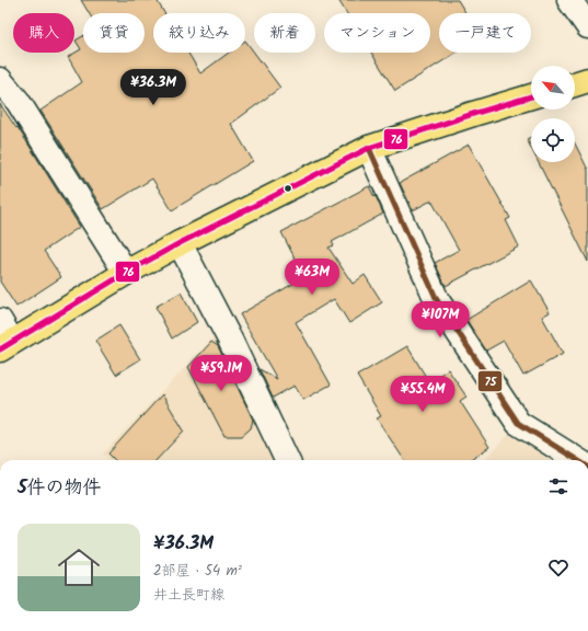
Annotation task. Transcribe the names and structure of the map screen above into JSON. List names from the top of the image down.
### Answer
{
  "lines": ["transit line 76", "transit line 75"],
  "north": "top left",
  "page": {
    "chip": [
      "購入",
      "賃貸",
      "絞り込み",
      "新着",
      "マンション",
      "一戸建て"
    ],
    "price": [
      "¥36.3M",
      "¥63M",
      "¥107M",
      "¥59.1M",
      "¥55.4M"
    ],
    "heading": "5件の物件",
    "list": [
      {
        "name": "¥36.3M",
        "note": "2部屋 · 54 m² · 井土長町線"
      }
    ]
  }
}
